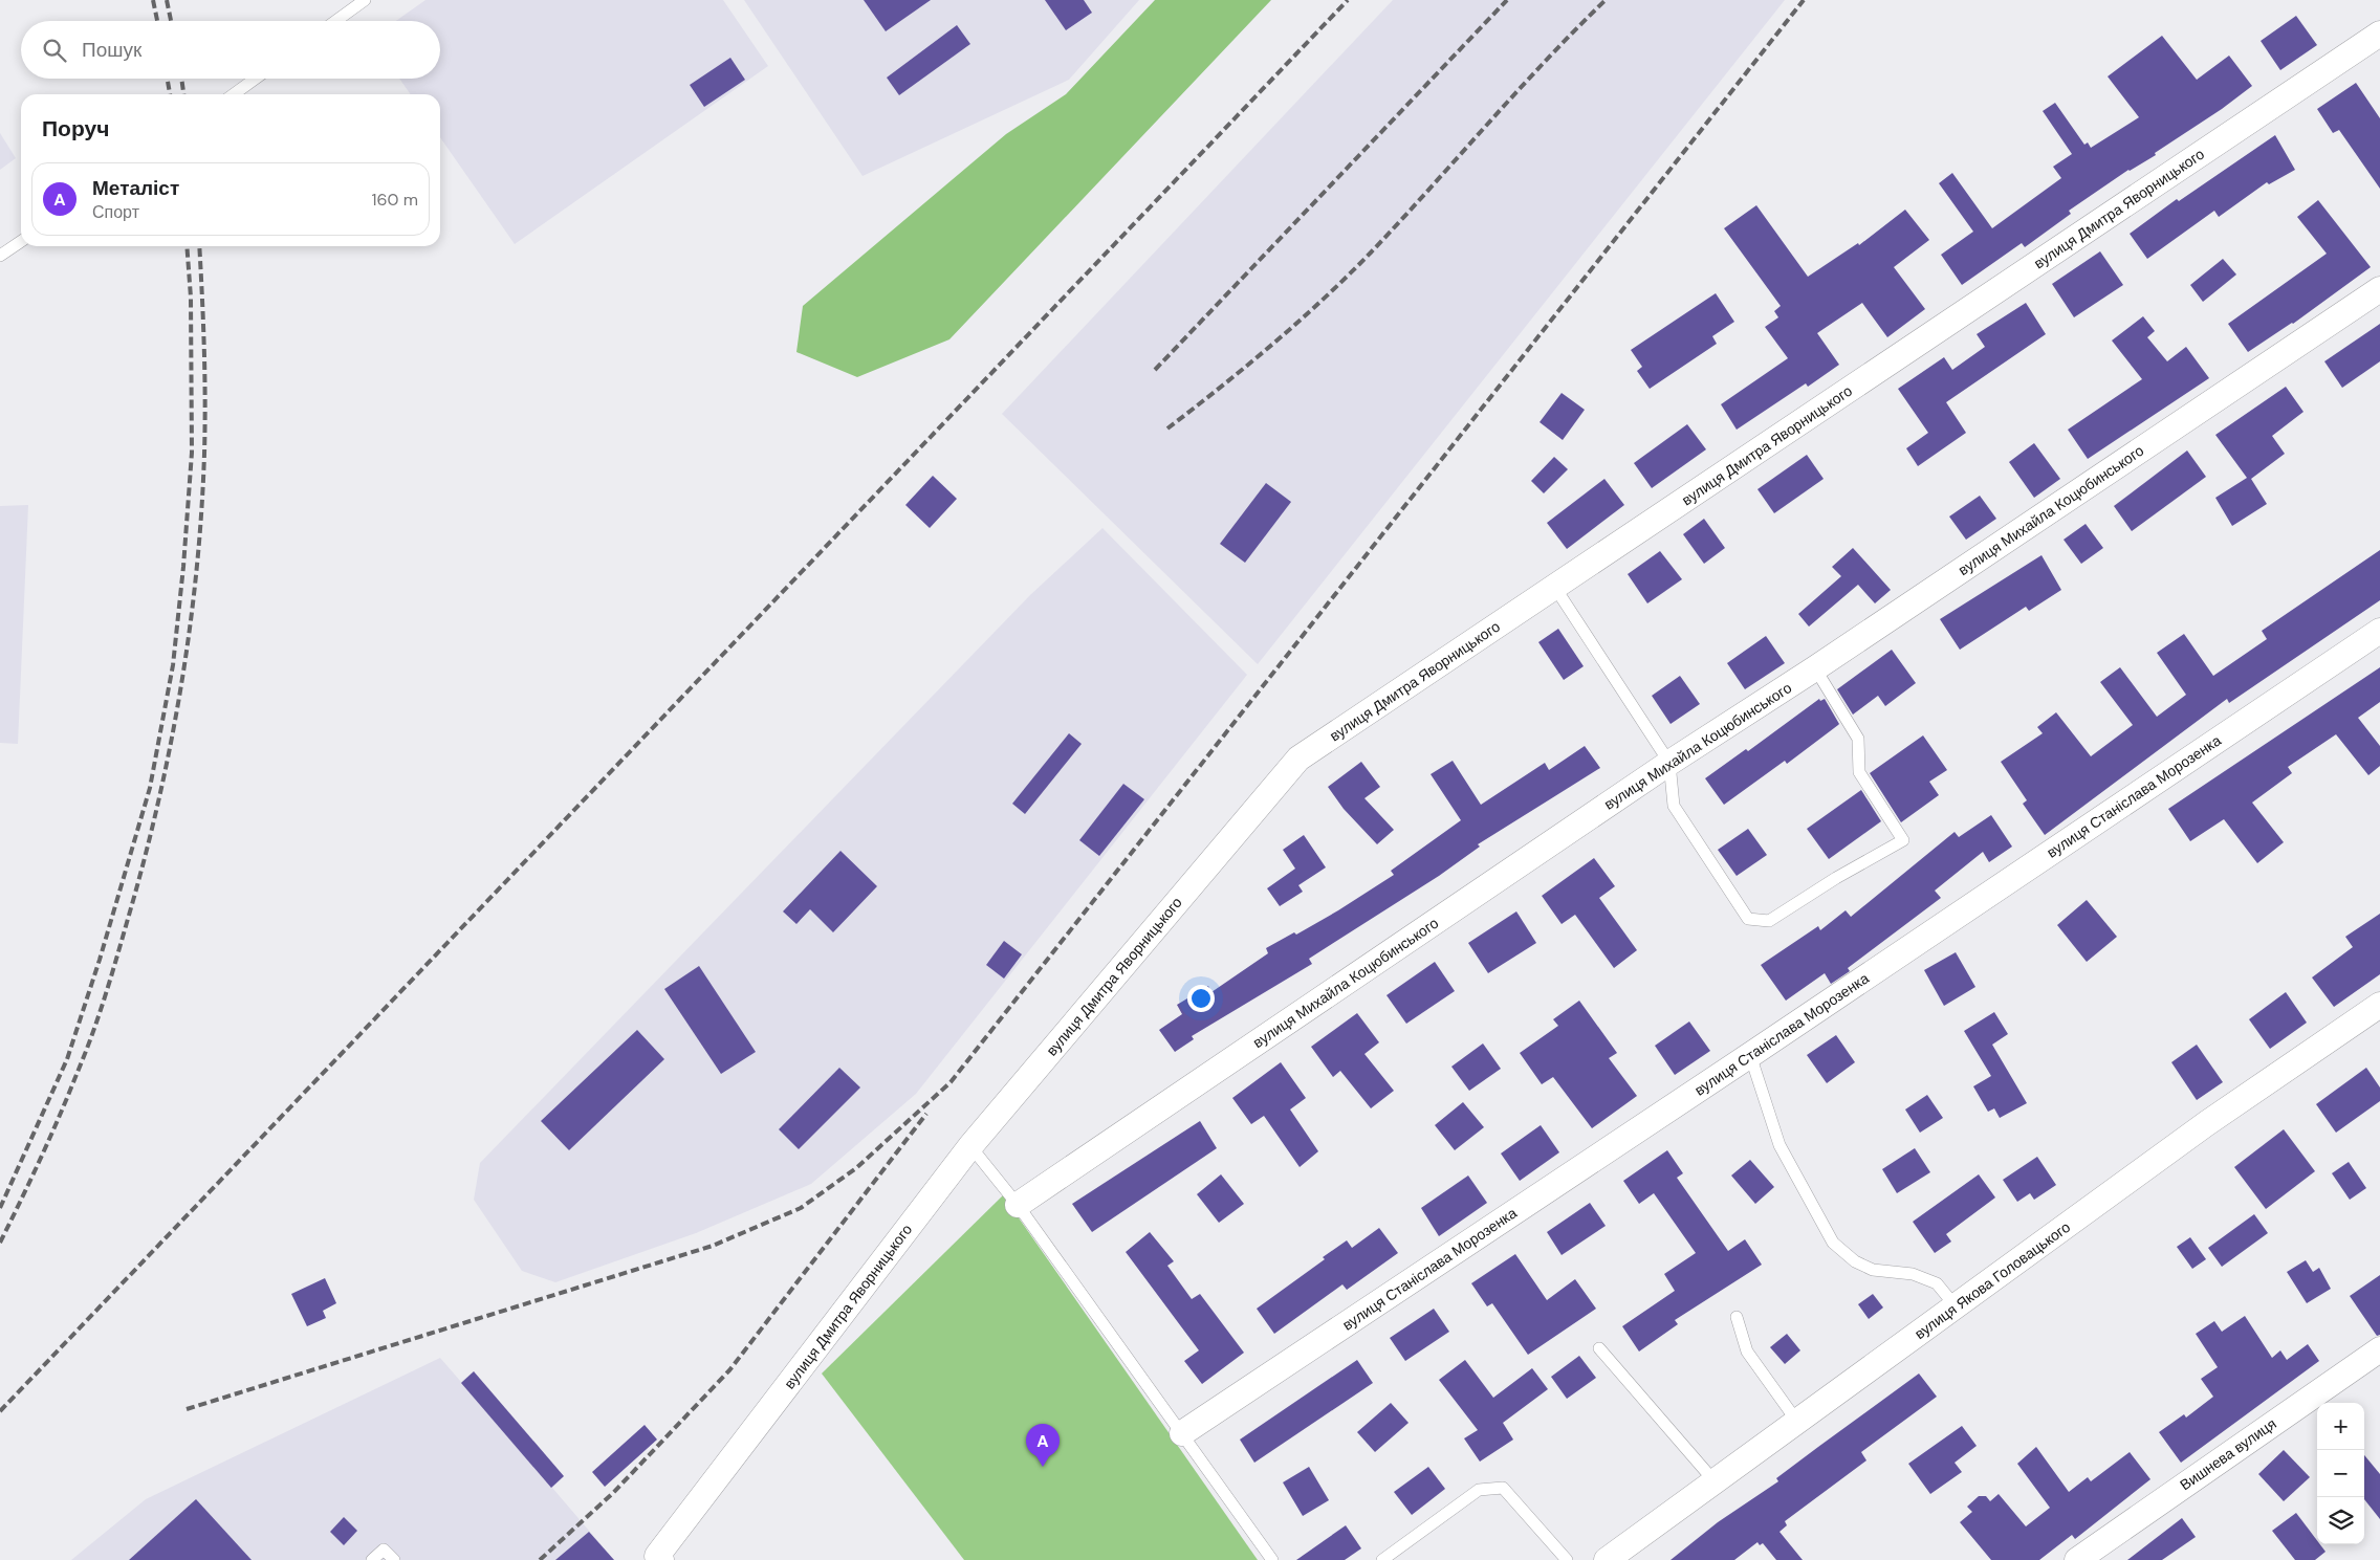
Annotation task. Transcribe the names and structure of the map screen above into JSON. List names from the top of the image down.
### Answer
{
  "streets": {
    "street": [
      "вулиця Дмитра Яворницького",
      "вулиця Михайла Коцюбинського",
      "вулиця Станіслава Морозенка",
      "вулиця Якова Головацького",
      "Вишнева вулиця"
    ]
  },
  "page": {
    "search": "Пошук",
    "heading": "Поруч",
    "list": [
      {
        "mark": "A",
        "name": "Металіст",
        "note": "Спорт",
        "value": "160 m"
      }
    ],
    "map_buttons": ["+", "−"],
    "pins": "A"
  }
}
